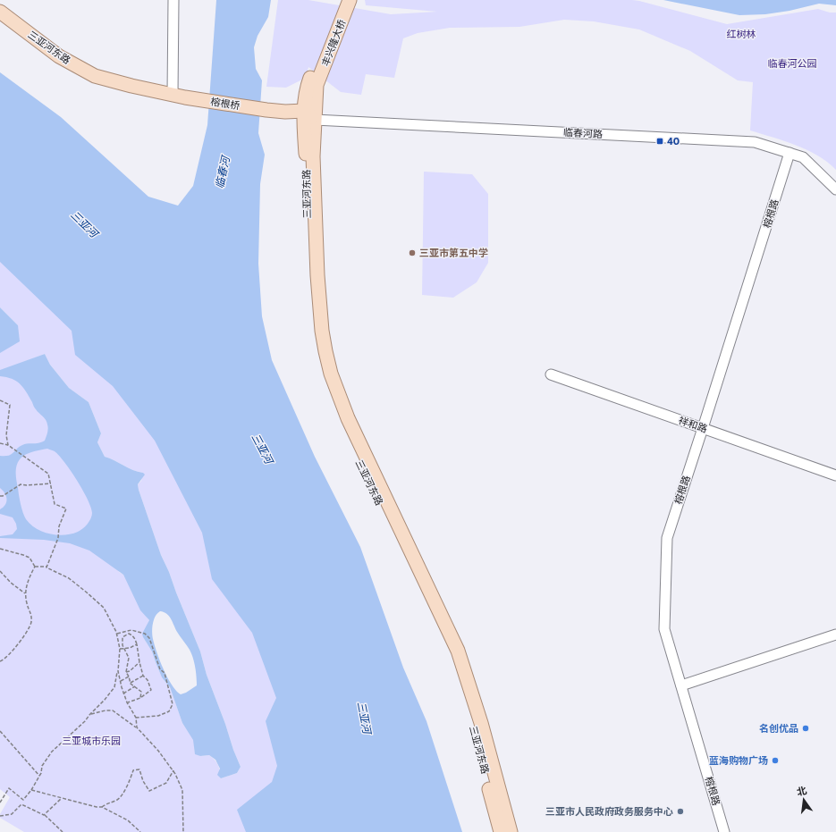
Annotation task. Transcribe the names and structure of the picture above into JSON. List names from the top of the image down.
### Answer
{
  "streets": {
    "main road": ["丰兴隆大桥", "三亚河东路", "榕根桥"],
    "street": ["临春河路", "榕根路", "祥和路"]
  },
  "crossings": [
    ["三亚河东路", "榕根桥"],
    ["三亚河东路", "临春河路"],
    ["榕根桥", "临春河路"],
    ["临春河路", "榕根路"],
    ["榕根路", "祥和路"]
  ],
  "water": ["临春河", "三亚河"],
  "parks": ["红树林", "临春河公园", "三亚城市乐园"],
  "places": {
    "transit": ["40"],
    "other": [
      "三亚市第五中学",
      "名创优品",
      "蓝海购物广场",
      "三亚市人民政府政务服务中心"
    ]
  },
  "north": "top"
}
